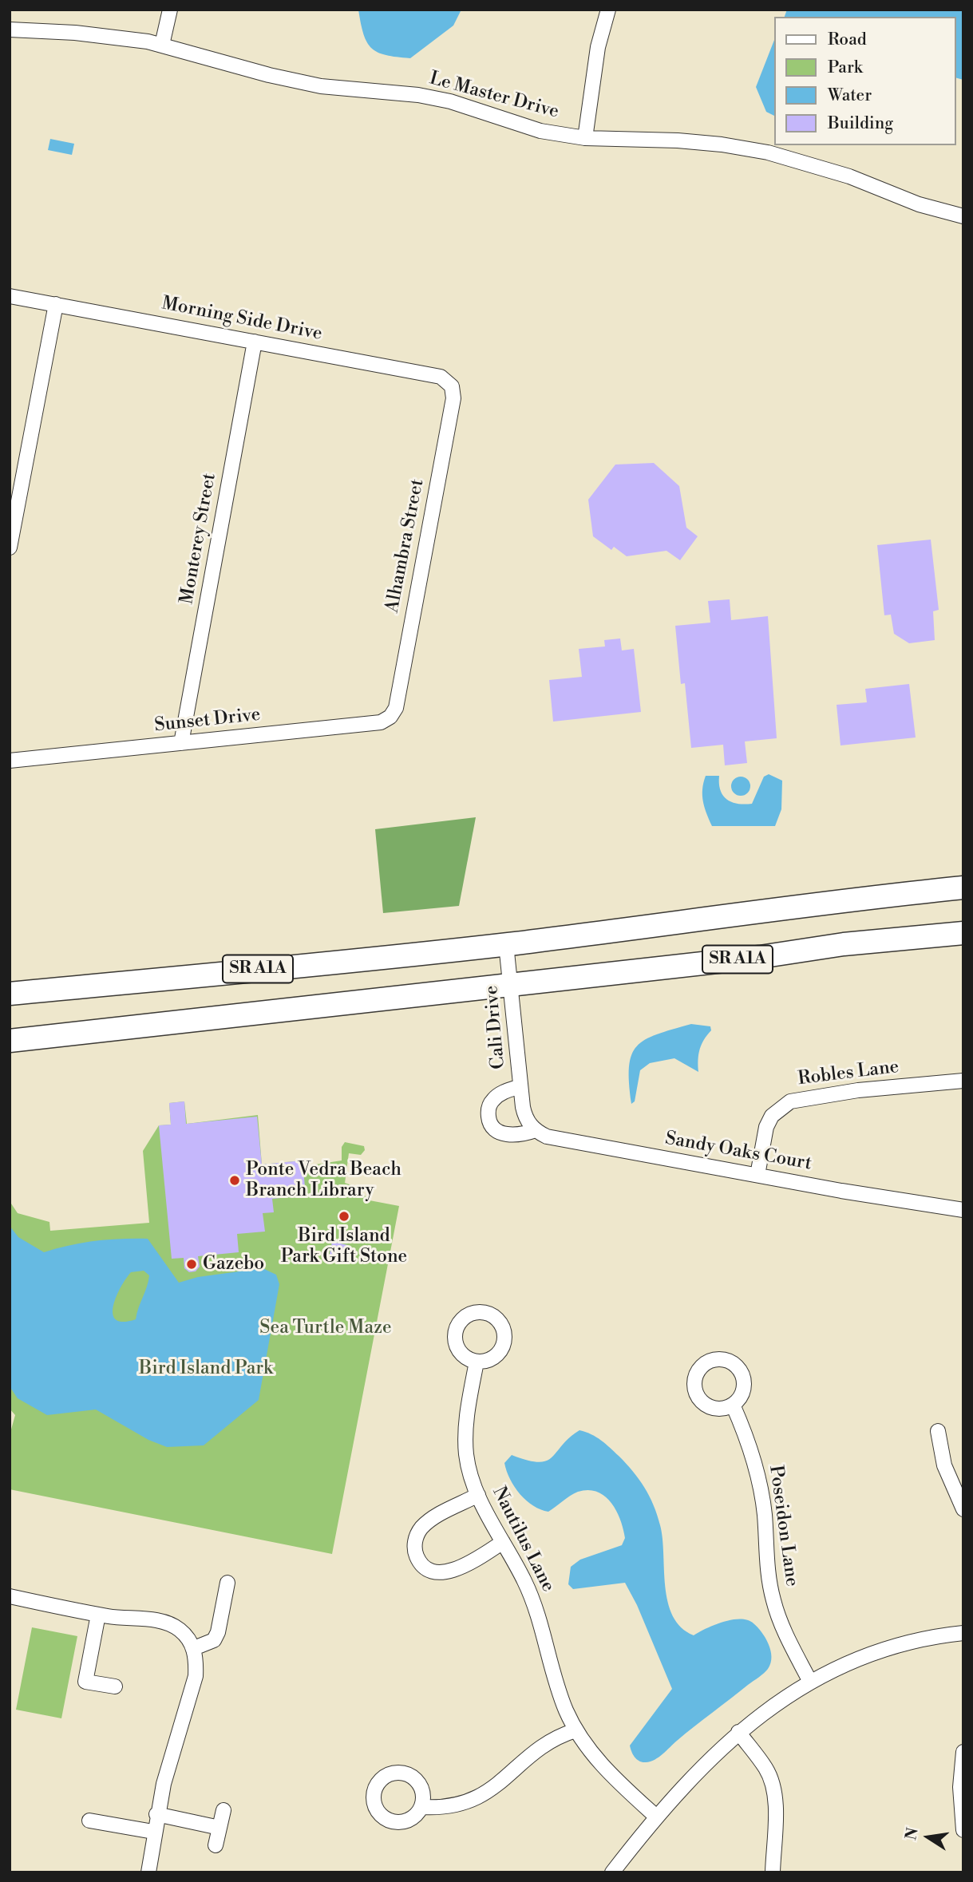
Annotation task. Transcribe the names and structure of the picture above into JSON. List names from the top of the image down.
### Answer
{
  "streets": {
    "main road": ["SR A1A"],
    "street": [
      "Le Master Drive",
      "Morning Side Drive",
      "Monterey Street",
      "Alhambra Street",
      "Sunset Drive",
      "Cali Drive",
      "Robles Lane",
      "Sandy Oaks Court",
      "Poseidon Lane",
      "Nautilus Lane"
    ]
  },
  "crossings": [
    ["Morning Side Drive", "Monterey Street"],
    ["Morning Side Drive", "Alhambra Street"],
    ["Monterey Street", "Sunset Drive"],
    ["Alhambra Street", "Sunset Drive"],
    ["SR A1A", "Cali Drive"],
    ["Cali Drive", "Sandy Oaks Court"],
    ["Robles Lane", "Sandy Oaks Court"]
  ],
  "parks": ["Sea Turtle Maze", "Bird Island Park"],
  "places": ["Ponte Vedra Beach Branch Library", "Bird Island Park Gift Stone", "Gazebo"],
  "legend": [
    "Road",
    "Park",
    "Water",
    "Building"
  ],
  "north": "left"
}
